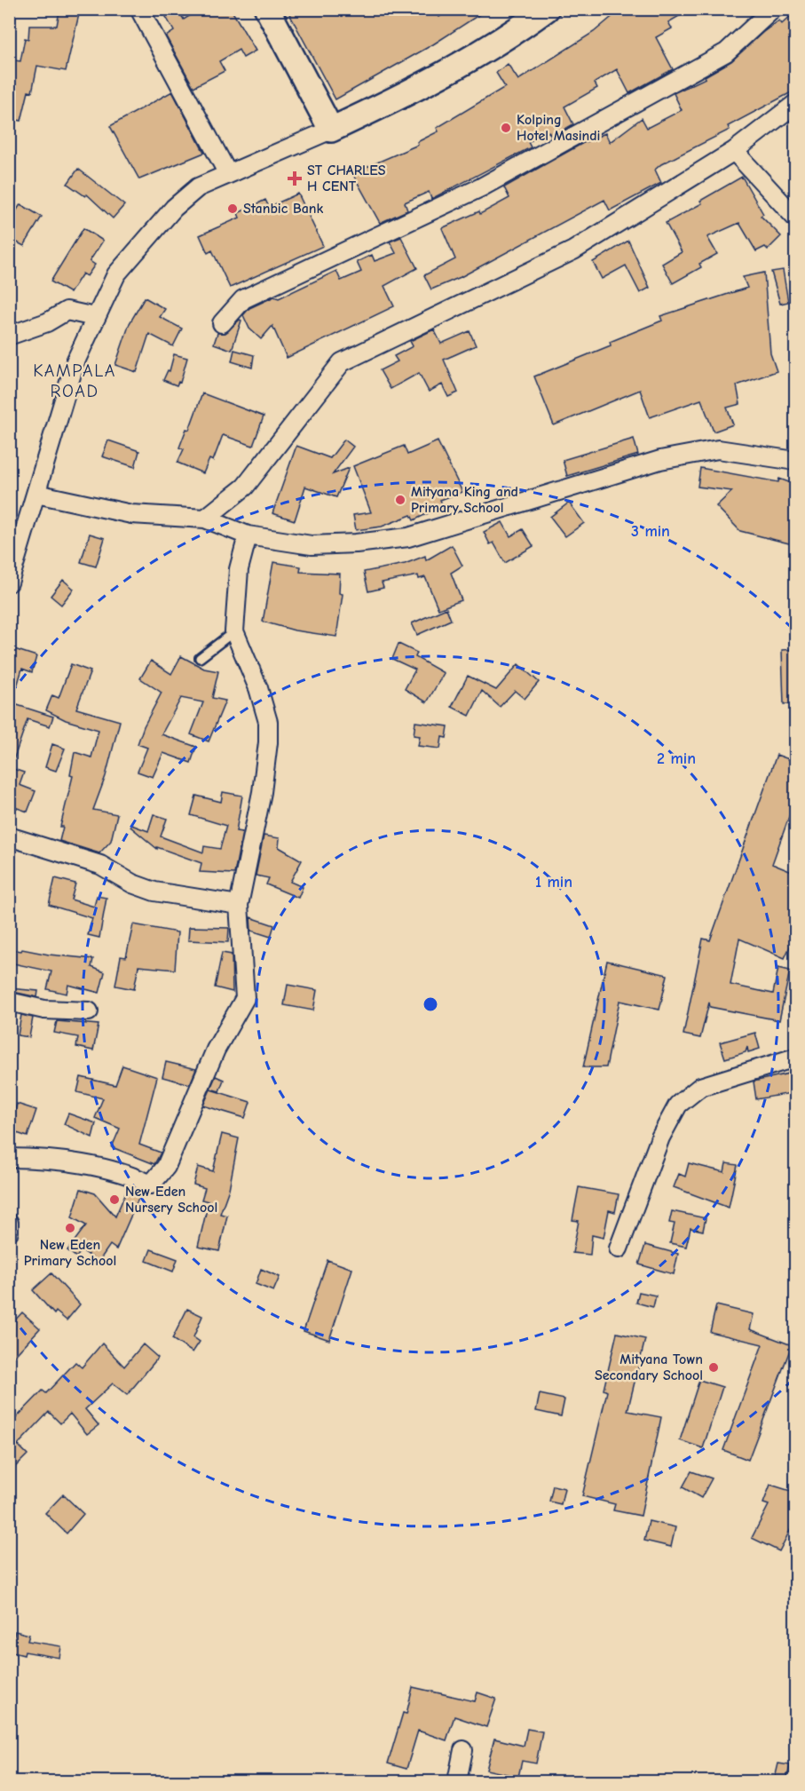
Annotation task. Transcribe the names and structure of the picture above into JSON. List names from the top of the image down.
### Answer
{
  "districts": ["KAMPALA ROAD"],
  "places": {
    "other": [
      "Kolping Hotel Masindi",
      "Stanbic Bank",
      "Mityana King and Primary School",
      "New Eden Nursery School",
      "New Eden Primary School",
      "Mityana Town Secondary School"
    ],
    "health": ["ST CHARLES H CENT"]
  },
  "rings": ["3 min", "2 min", "1 min"]
}
